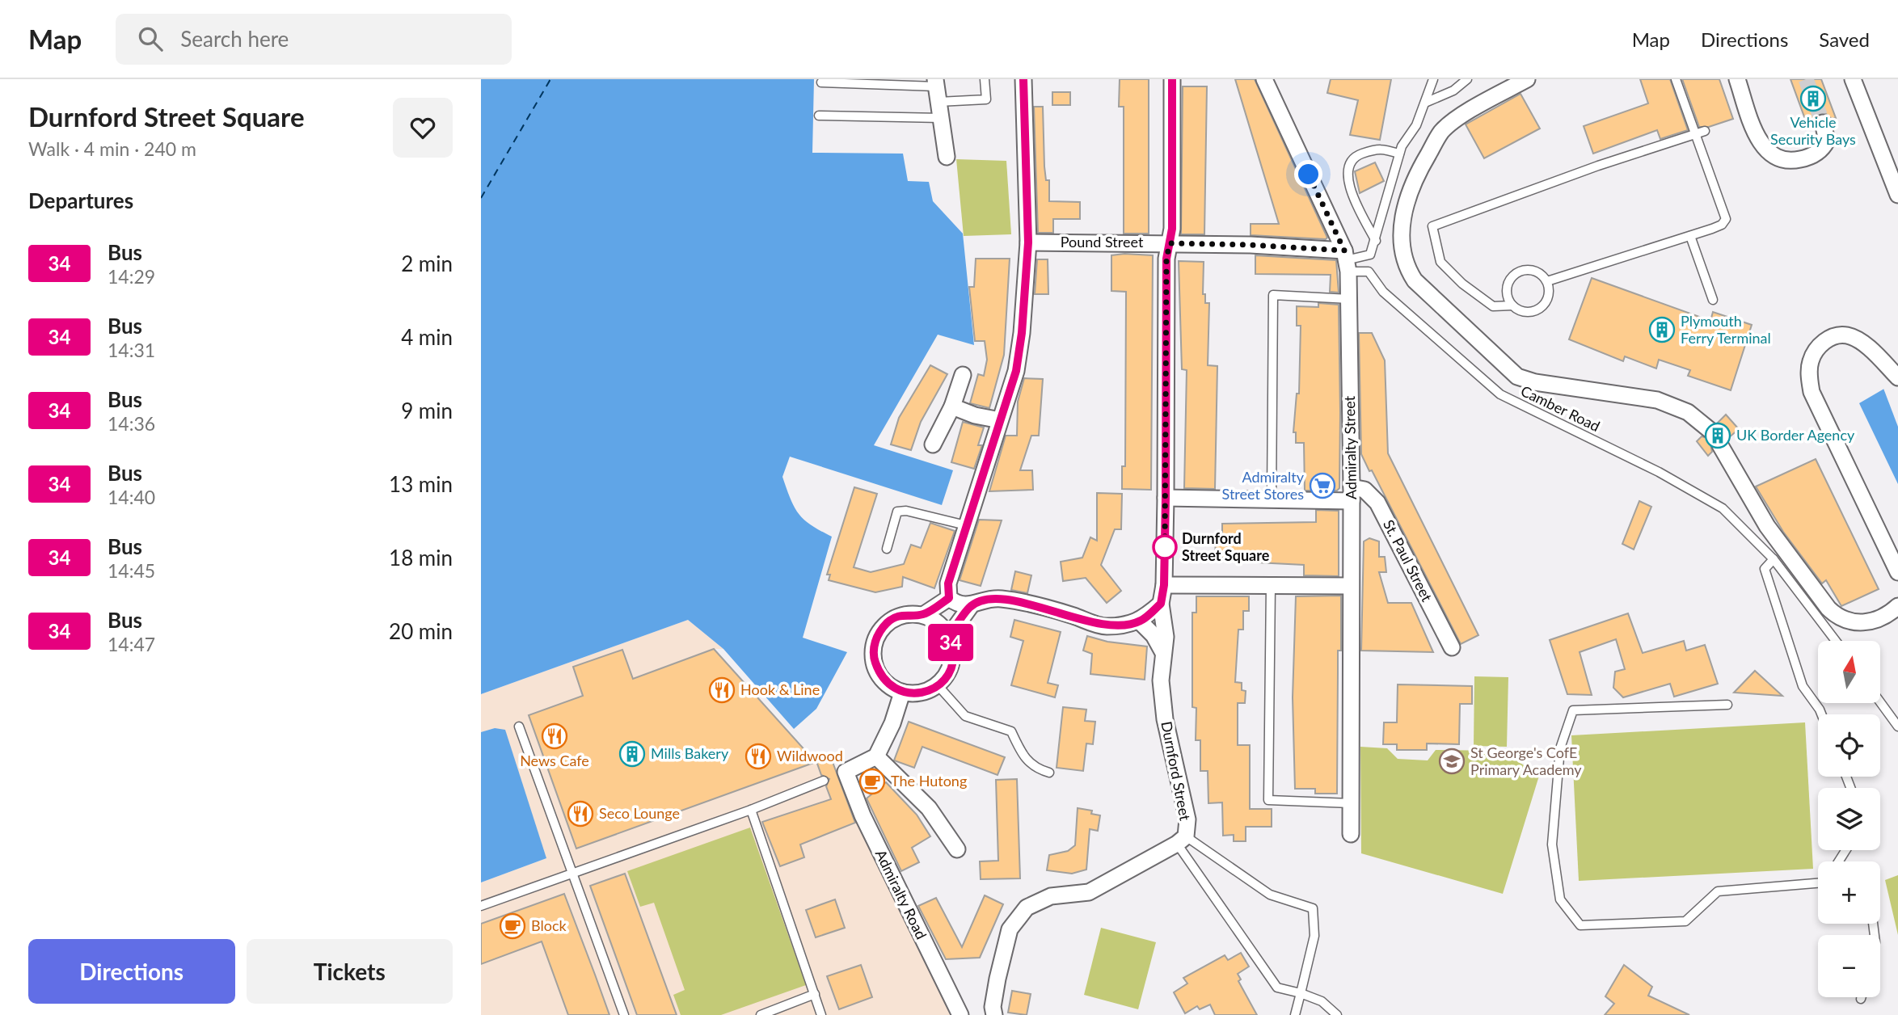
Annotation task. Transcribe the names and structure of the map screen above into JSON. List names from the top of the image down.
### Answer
{
  "streets": {
    "street": [
      "Pound Street",
      "Admiralty Street",
      "St. Paul Street",
      "Durnford Street",
      "Admiralty Road"
    ],
    "lane": ["Camber Road"]
  },
  "crossings": [
    ["Pound Street", "Camber Road"],
    ["Pound Street", "Admiralty Street"],
    ["Pound Street", "Durnford Street"],
    ["Camber Road", "Admiralty Street"],
    ["Admiralty Street", "St. Paul Street"]
  ],
  "places": {
    "building": [
      "Vehicle Security Bays",
      "Plymouth Ferry Terminal",
      "UK Border Agency",
      "Mills Bakery"
    ],
    "supermarket": ["Admiralty Street Stores"],
    "other": ["Durnford Street Square"],
    "restaurant": [
      "Hook & Line",
      "News Cafe",
      "Wildwood",
      "Seco Lounge"
    ],
    "school or university": ["St George's CofE Primary Academy"],
    "cafe": ["The Hutong", "Block"]
  },
  "lines": ["bus line 34"],
  "north": "top",
  "page": {
    "header": "Map",
    "search": "Search here",
    "nav": ["Map", "Directions", "Saved"],
    "heading": [
      ["Durnford Street Square", "Walk · 4 min · 240 m"],
      "Departures"
    ],
    "on_map": "34",
    "list": [
      {
        "mark": "34",
        "name": "Bus",
        "note": "14:29",
        "value": "2 min"
      },
      {
        "mark": "34",
        "name": "Bus",
        "note": "14:31",
        "value": "4 min"
      },
      {
        "mark": "34",
        "name": "Bus",
        "note": "14:36",
        "value": "9 min"
      },
      {
        "mark": "34",
        "name": "Bus",
        "note": "14:40",
        "value": "13 min"
      },
      {
        "mark": "34",
        "name": "Bus",
        "note": "14:45",
        "value": "18 min"
      },
      {
        "mark": "34",
        "name": "Bus",
        "note": "14:47",
        "value": "20 min"
      }
    ],
    "map_buttons": ["+", "−"],
    "buttons": ["Directions", "Tickets"]
  }
}
